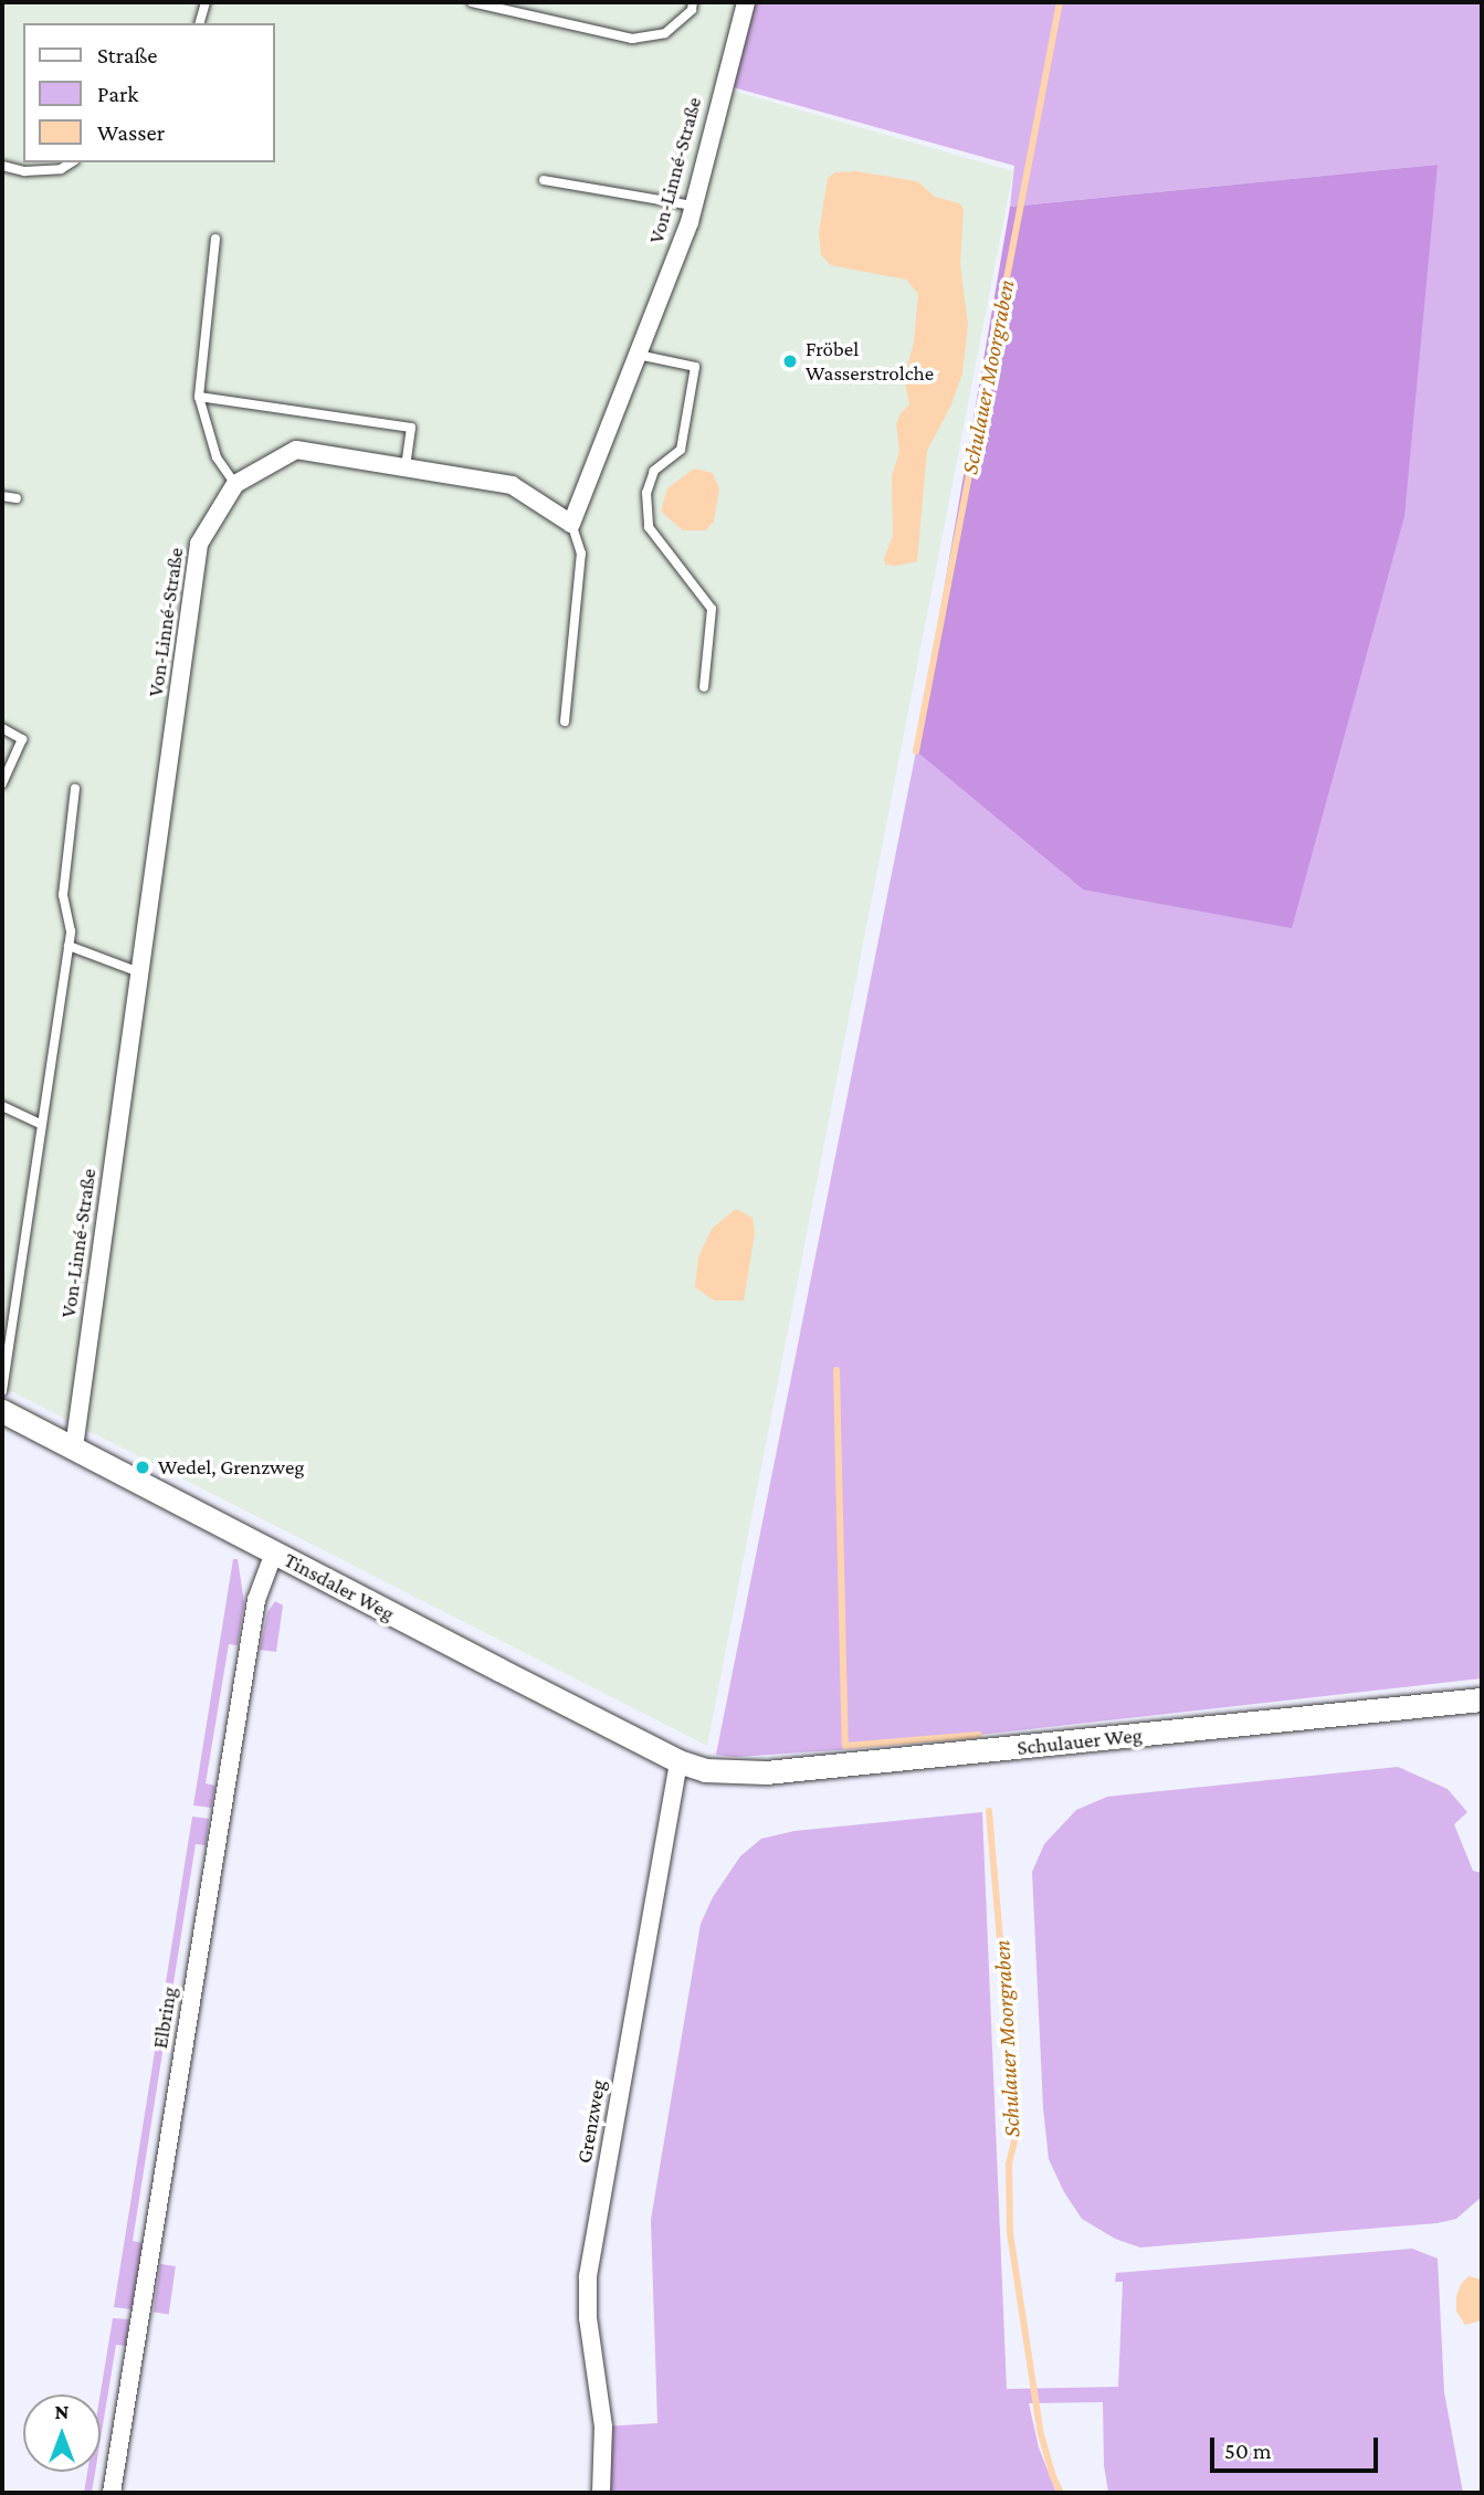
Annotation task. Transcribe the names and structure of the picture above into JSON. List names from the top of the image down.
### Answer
{
  "streets": {
    "street": [
      "Von-Linné-Straße",
      "Tinsdaler Weg",
      "Schulauer Weg",
      "Elbring",
      "Grenzweg"
    ]
  },
  "crossings": [
    ["Von-Linné-Straße", "Tinsdaler Weg"],
    ["Tinsdaler Weg", "Schulauer Weg"],
    ["Tinsdaler Weg", "Elbring"],
    ["Tinsdaler Weg", "Grenzweg"],
    ["Schulauer Weg", "Grenzweg"]
  ],
  "water": ["Schulauer Moorgraben"],
  "places": ["Fröbel Wasserstrolche", "Wedel, Grenzweg"],
  "legend": ["Straße", "Park", "Wasser"],
  "scale_bar": "50 m",
  "north": "top"
}
